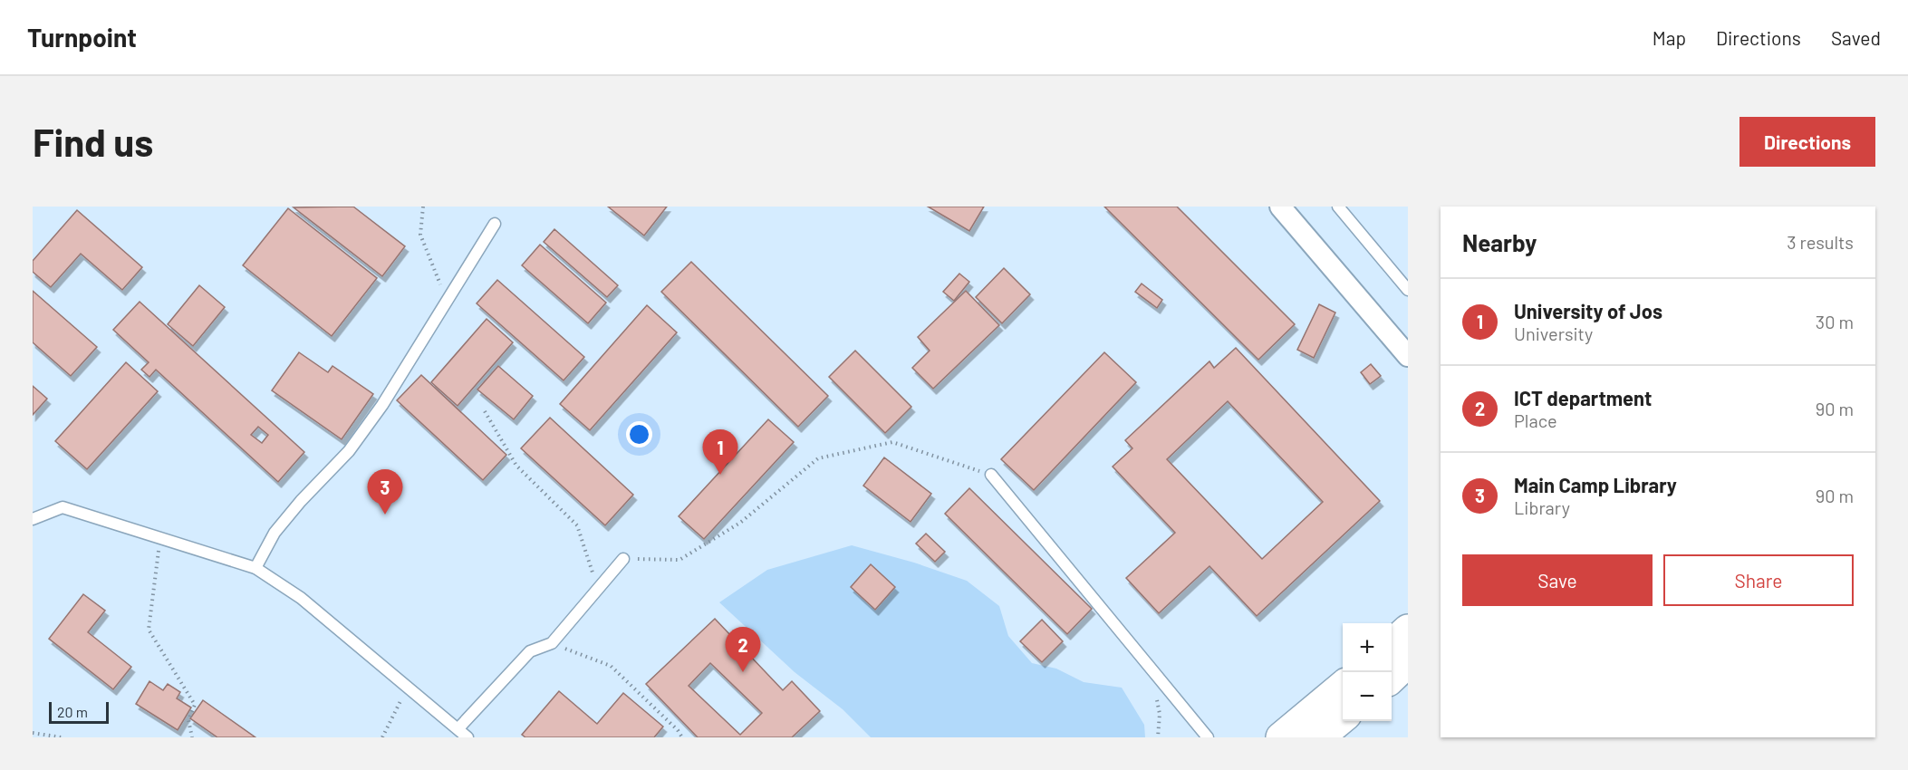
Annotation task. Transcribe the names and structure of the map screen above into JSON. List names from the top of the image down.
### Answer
{
  "scale_bar": "20 m",
  "page": {
    "header": "Turnpoint",
    "nav": ["Map", "Directions", "Saved"],
    "buttons": [
      "Directions",
      ["Save", "Share"]
    ],
    "title": "Find us",
    "heading": ["Nearby", "3 results"],
    "list": [
      {
        "mark": "1",
        "name": "University of Jos",
        "note": "University",
        "value": "30 m"
      },
      {
        "mark": "2",
        "name": "ICT department",
        "note": "Place",
        "value": "90 m"
      },
      {
        "mark": "3",
        "name": "Main Camp Library",
        "note": "Library",
        "value": "90 m"
      }
    ],
    "pins": ["1", "3", "2"],
    "map_buttons": ["+", "−"],
    "scale": "20 m"
  }
}
